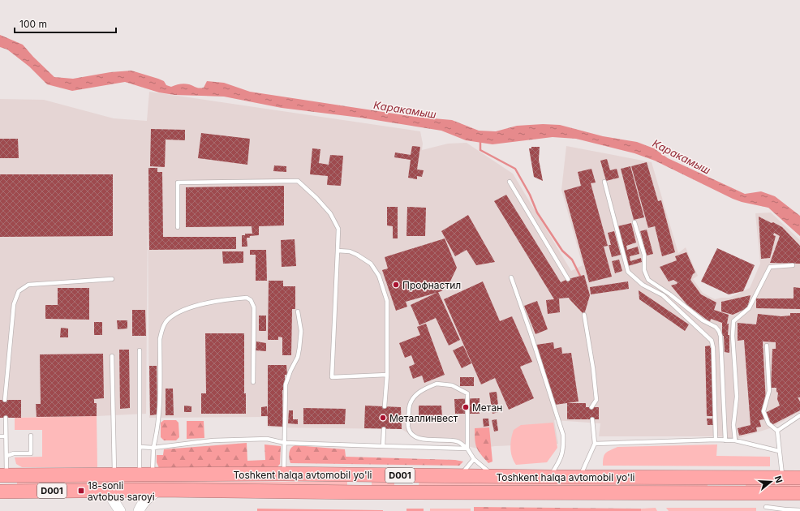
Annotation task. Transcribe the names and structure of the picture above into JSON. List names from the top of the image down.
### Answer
{
  "streets": {
    "highway": ["Toshkent halqa avtomobil yo'li", "D001"]
  },
  "water": ["Каракамыш"],
  "places": {
    "other": ["Профнастил", "Метан", "Металлинвест"],
    "transit": ["18-sonli avtobus saroyi"]
  },
  "scale_bar": "100 m",
  "north": "right"
}
